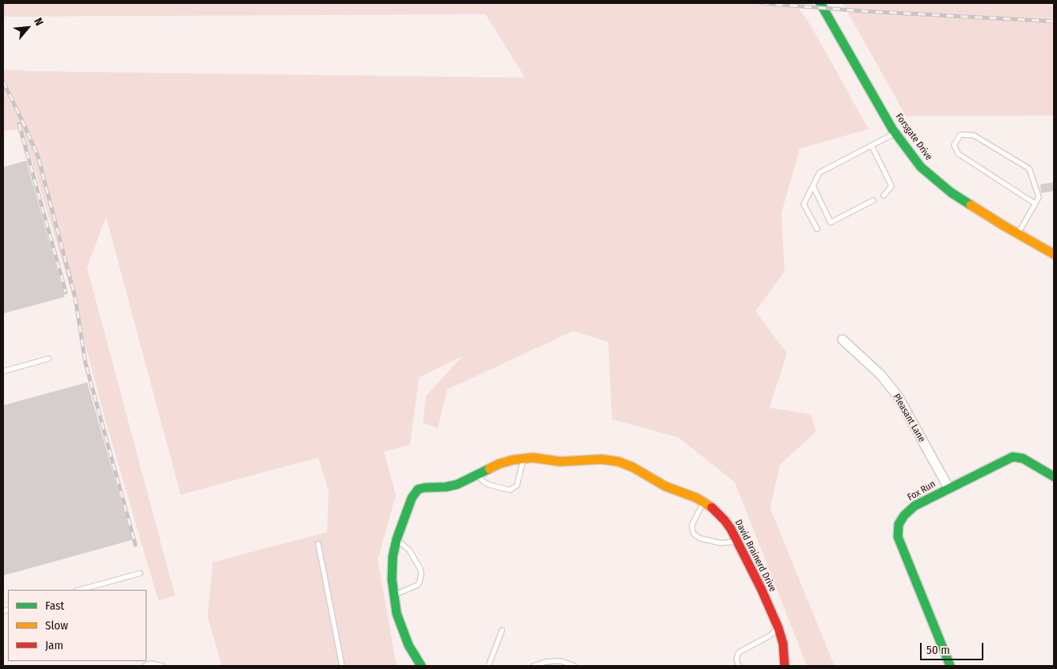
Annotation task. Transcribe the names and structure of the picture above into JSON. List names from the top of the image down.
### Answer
{
  "streets": {
    "street": [
      "Forsgate Drive",
      "Pleasant Lane",
      "Fox Run",
      "David Brainerd Drive"
    ]
  },
  "crossings": [
    ["Pleasant Lane", "Fox Run"]
  ],
  "legend": ["Fast", "Slow", "Jam"],
  "scale_bar": "50 m",
  "north": "top right"
}
